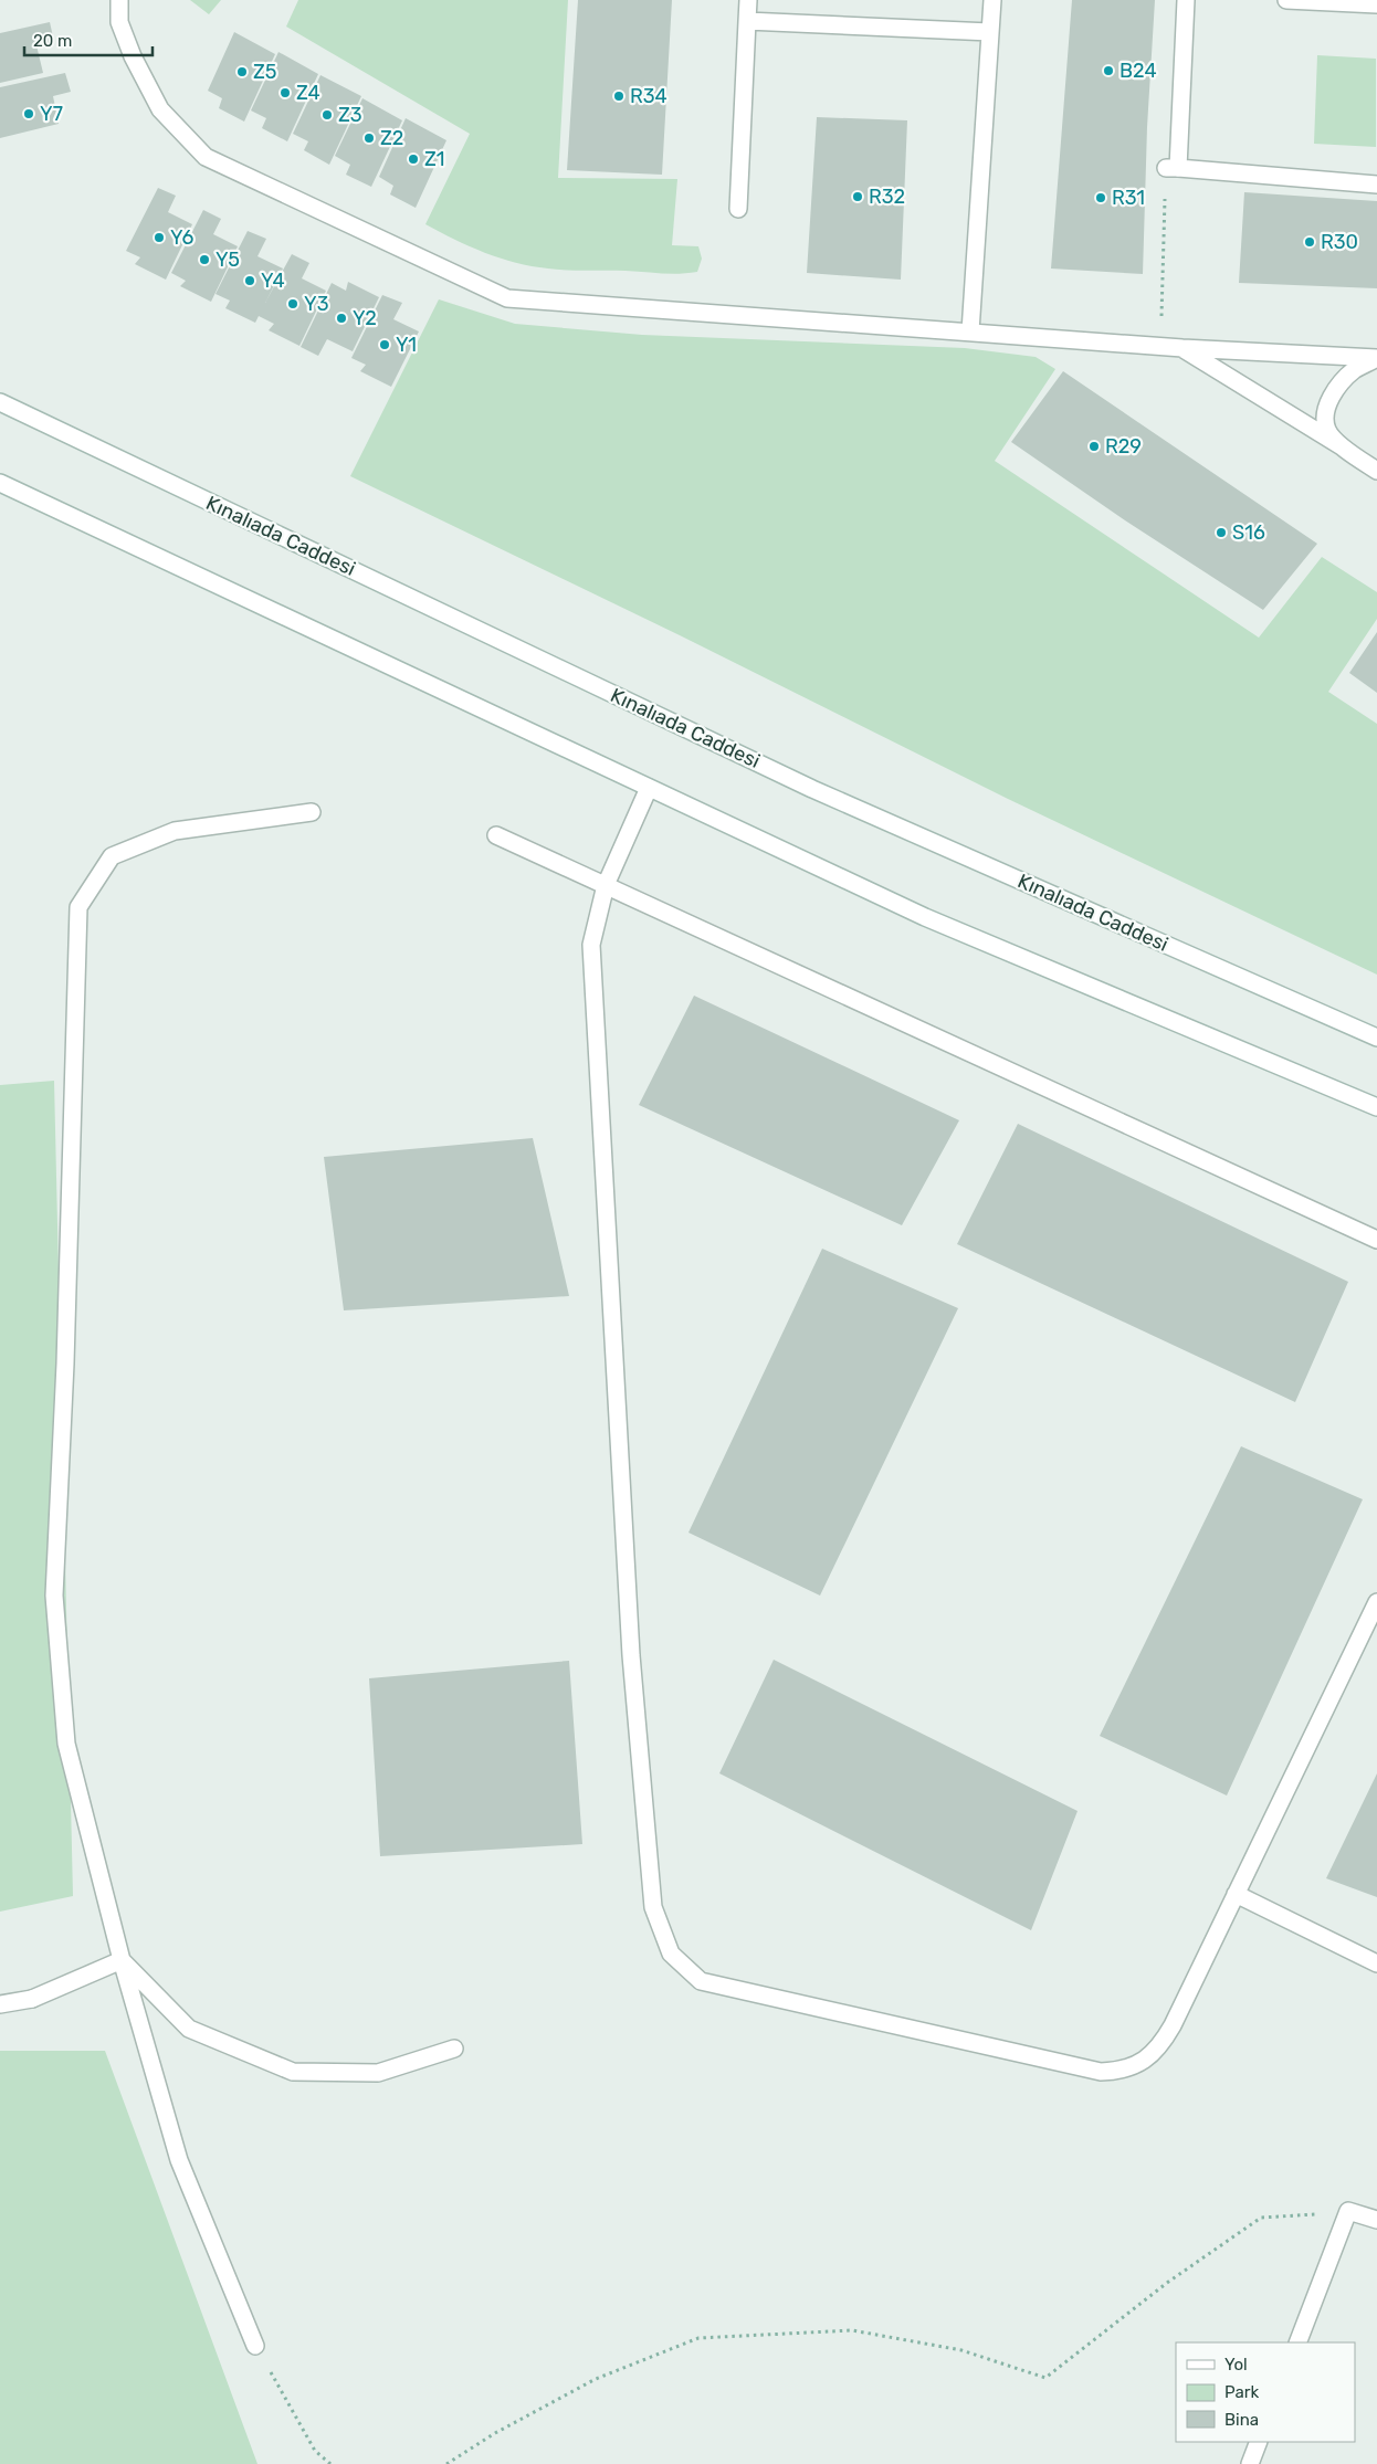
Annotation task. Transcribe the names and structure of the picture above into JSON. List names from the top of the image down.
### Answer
{
  "streets": {
    "main road": ["Kınalıada Caddesi"]
  },
  "places": [
    "B24",
    "Z5",
    "Z4",
    "R34",
    "Y7",
    "Z3",
    "Z2",
    "Z1",
    "R32",
    "R31",
    "Y6",
    "R30",
    "Y5",
    "Y4",
    "Y3",
    "Y2",
    "Y1",
    "R29",
    "S16"
  ],
  "legend": ["Yol", "Park", "Bina"],
  "scale_bar": "20 m"
}
